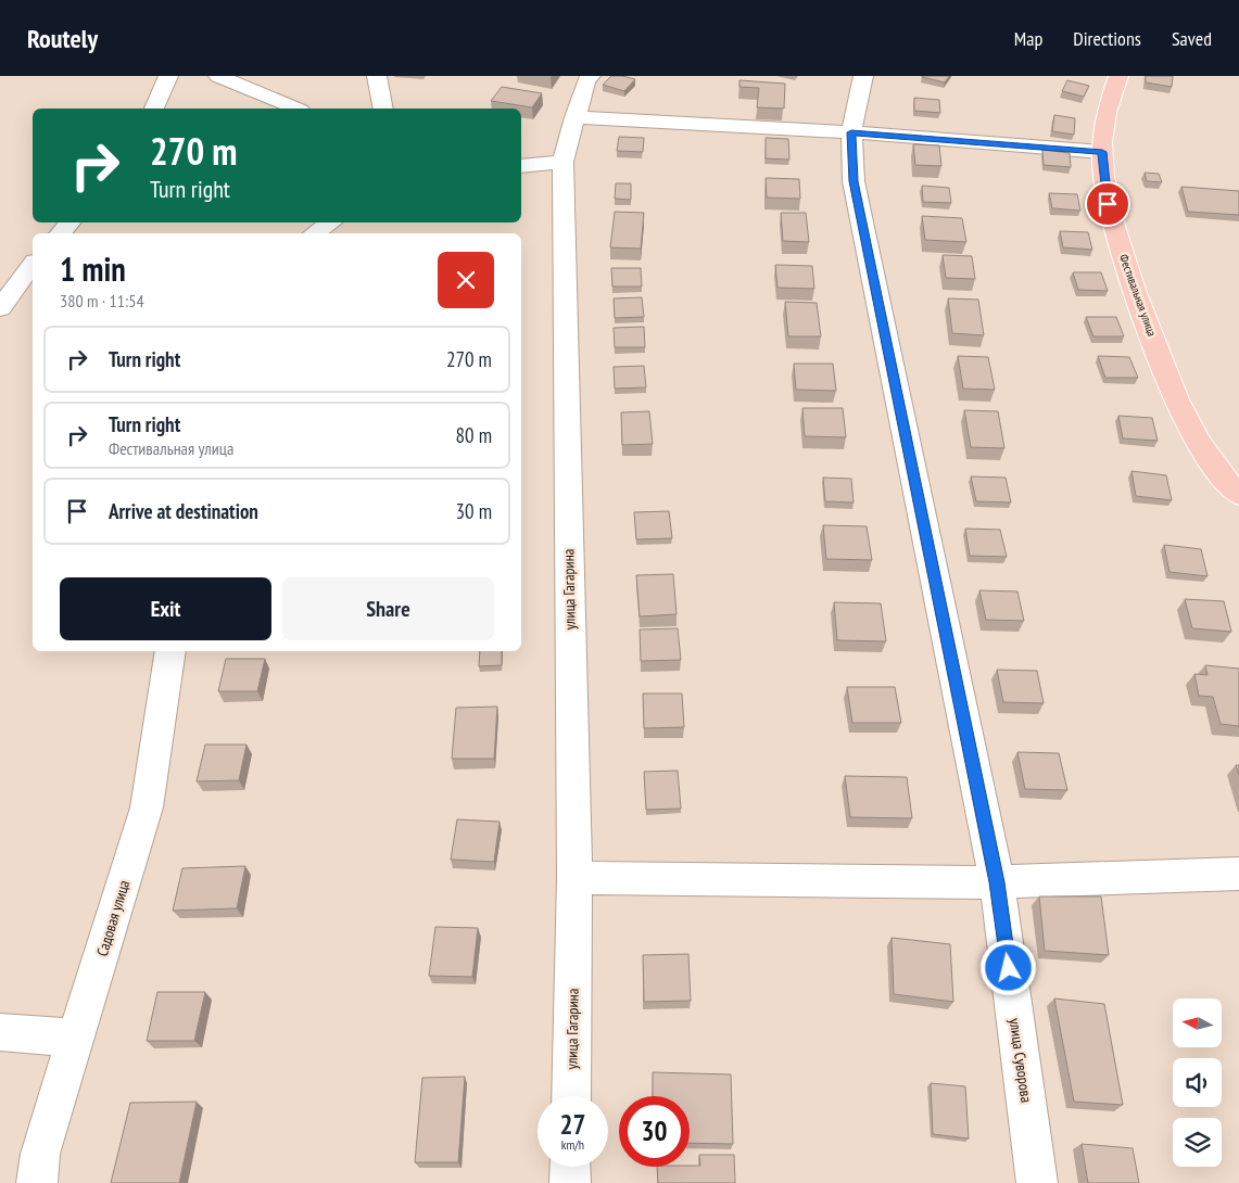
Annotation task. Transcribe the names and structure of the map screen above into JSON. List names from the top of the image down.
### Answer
{
  "streets": {
    "main road": ["Фестивальная улица"],
    "street": ["улица Гагарина", "Садовая улица", "улица Суворова"]
  },
  "north": "left",
  "page": {
    "header": "Routely",
    "nav": ["Map", "Directions", "Saved"],
    "turn": ["270 m", "Turn right"],
    "heading": ["1 min", "380 m · 11:54"],
    "list": [
      {
        "name": "Turn right",
        "value": "270 m"
      },
      {
        "name": "Turn right",
        "note": "Фестивальная улица",
        "value": "80 m"
      },
      {
        "name": "Arrive at destination",
        "value": "30 m"
      }
    ],
    "buttons": ["Exit", "Share"],
    "speed": "27 km/h",
    "limit": "30"
  }
}
